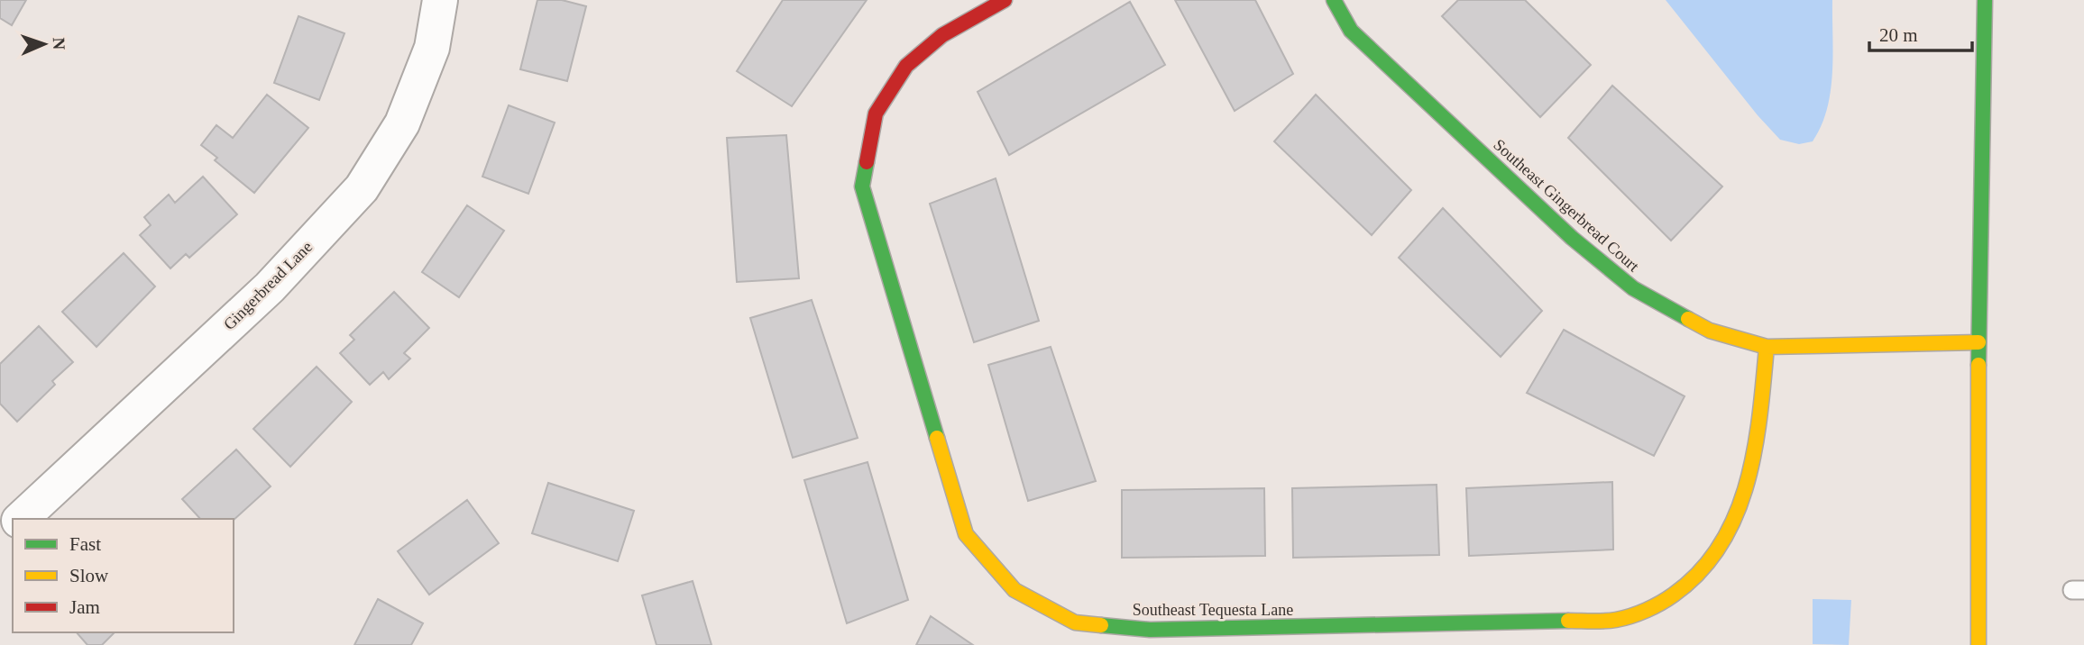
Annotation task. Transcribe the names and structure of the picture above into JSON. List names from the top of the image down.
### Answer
{
  "streets": {
    "street": ["Southeast Gingerbread Court", "Gingerbread Lane", "Southeast Tequesta Lane"]
  },
  "crossings": [
    ["Southeast Gingerbread Court", "Southeast Tequesta Lane"]
  ],
  "legend": ["Fast", "Slow", "Jam"],
  "scale_bar": "20 m",
  "north": "right"
}
